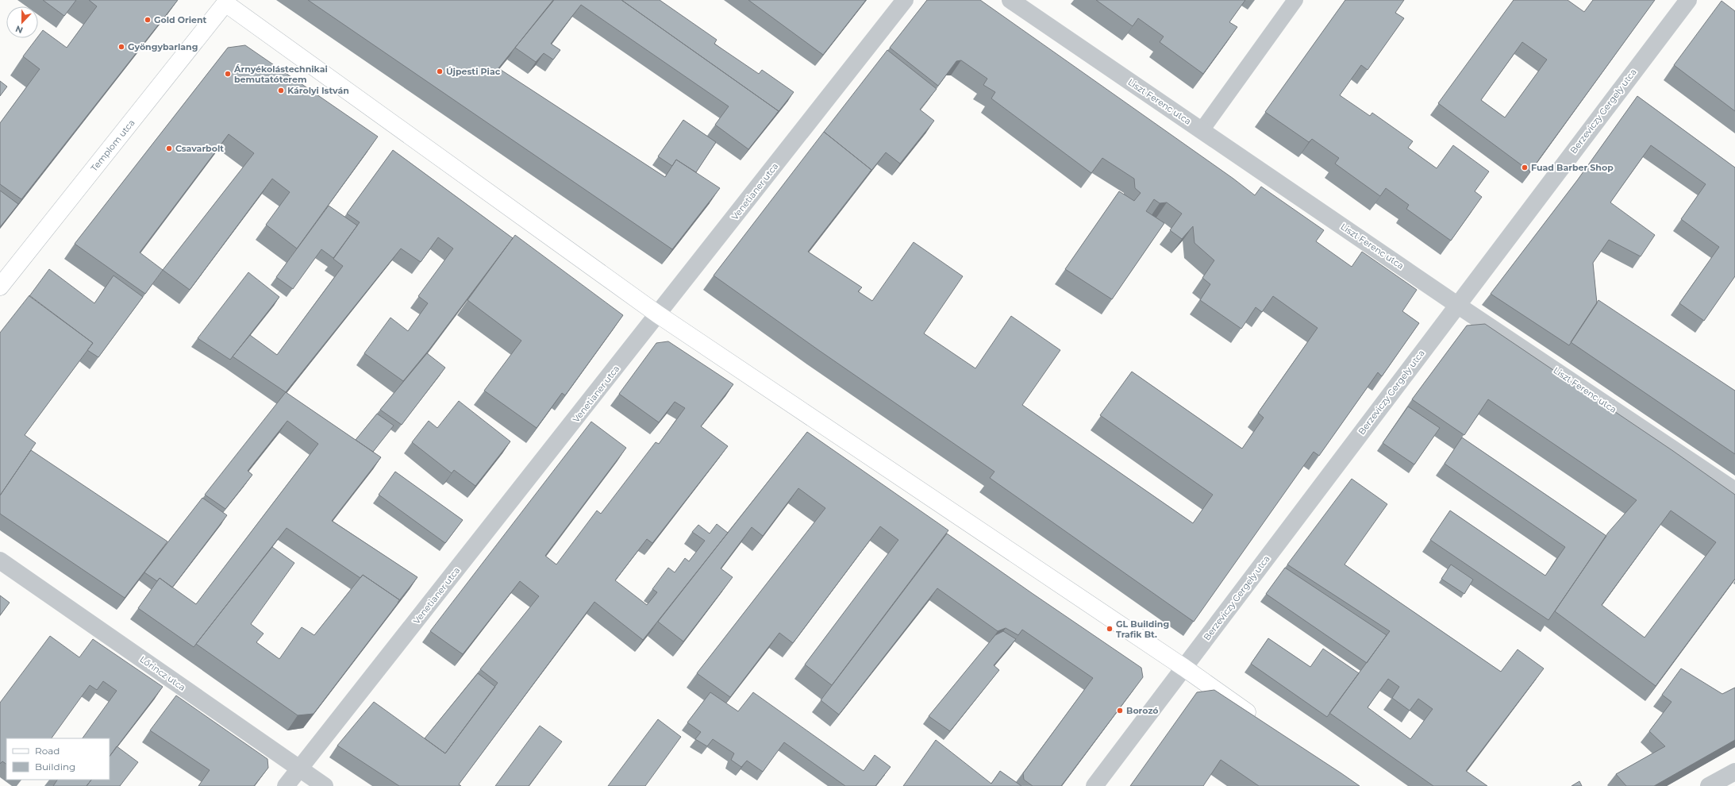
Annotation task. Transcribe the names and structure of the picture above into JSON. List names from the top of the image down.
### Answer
{
  "streets": {
    "street": [
      "Liszt Ferenc utca",
      "Berzeviczy Gergely utca",
      "Templom utca",
      "Venetianer utca",
      "Lőrincz utca"
    ]
  },
  "crossings": [
    ["Liszt Ferenc utca", "Berzeviczy Gergely utca"],
    ["Venetianer utca", "Lőrincz utca"]
  ],
  "places": [
    "Gold Orient",
    "Gyöngybarlang",
    "Újpesti Piac",
    "Árnyékolástechnikai bemutatóterem",
    "Károlyi István",
    "Csavarbolt",
    "Fuad Barber Shop",
    "GL Building Trafik Bt.",
    "Borozó"
  ],
  "legend": ["Road", "Building"],
  "north": "bottom"
}
